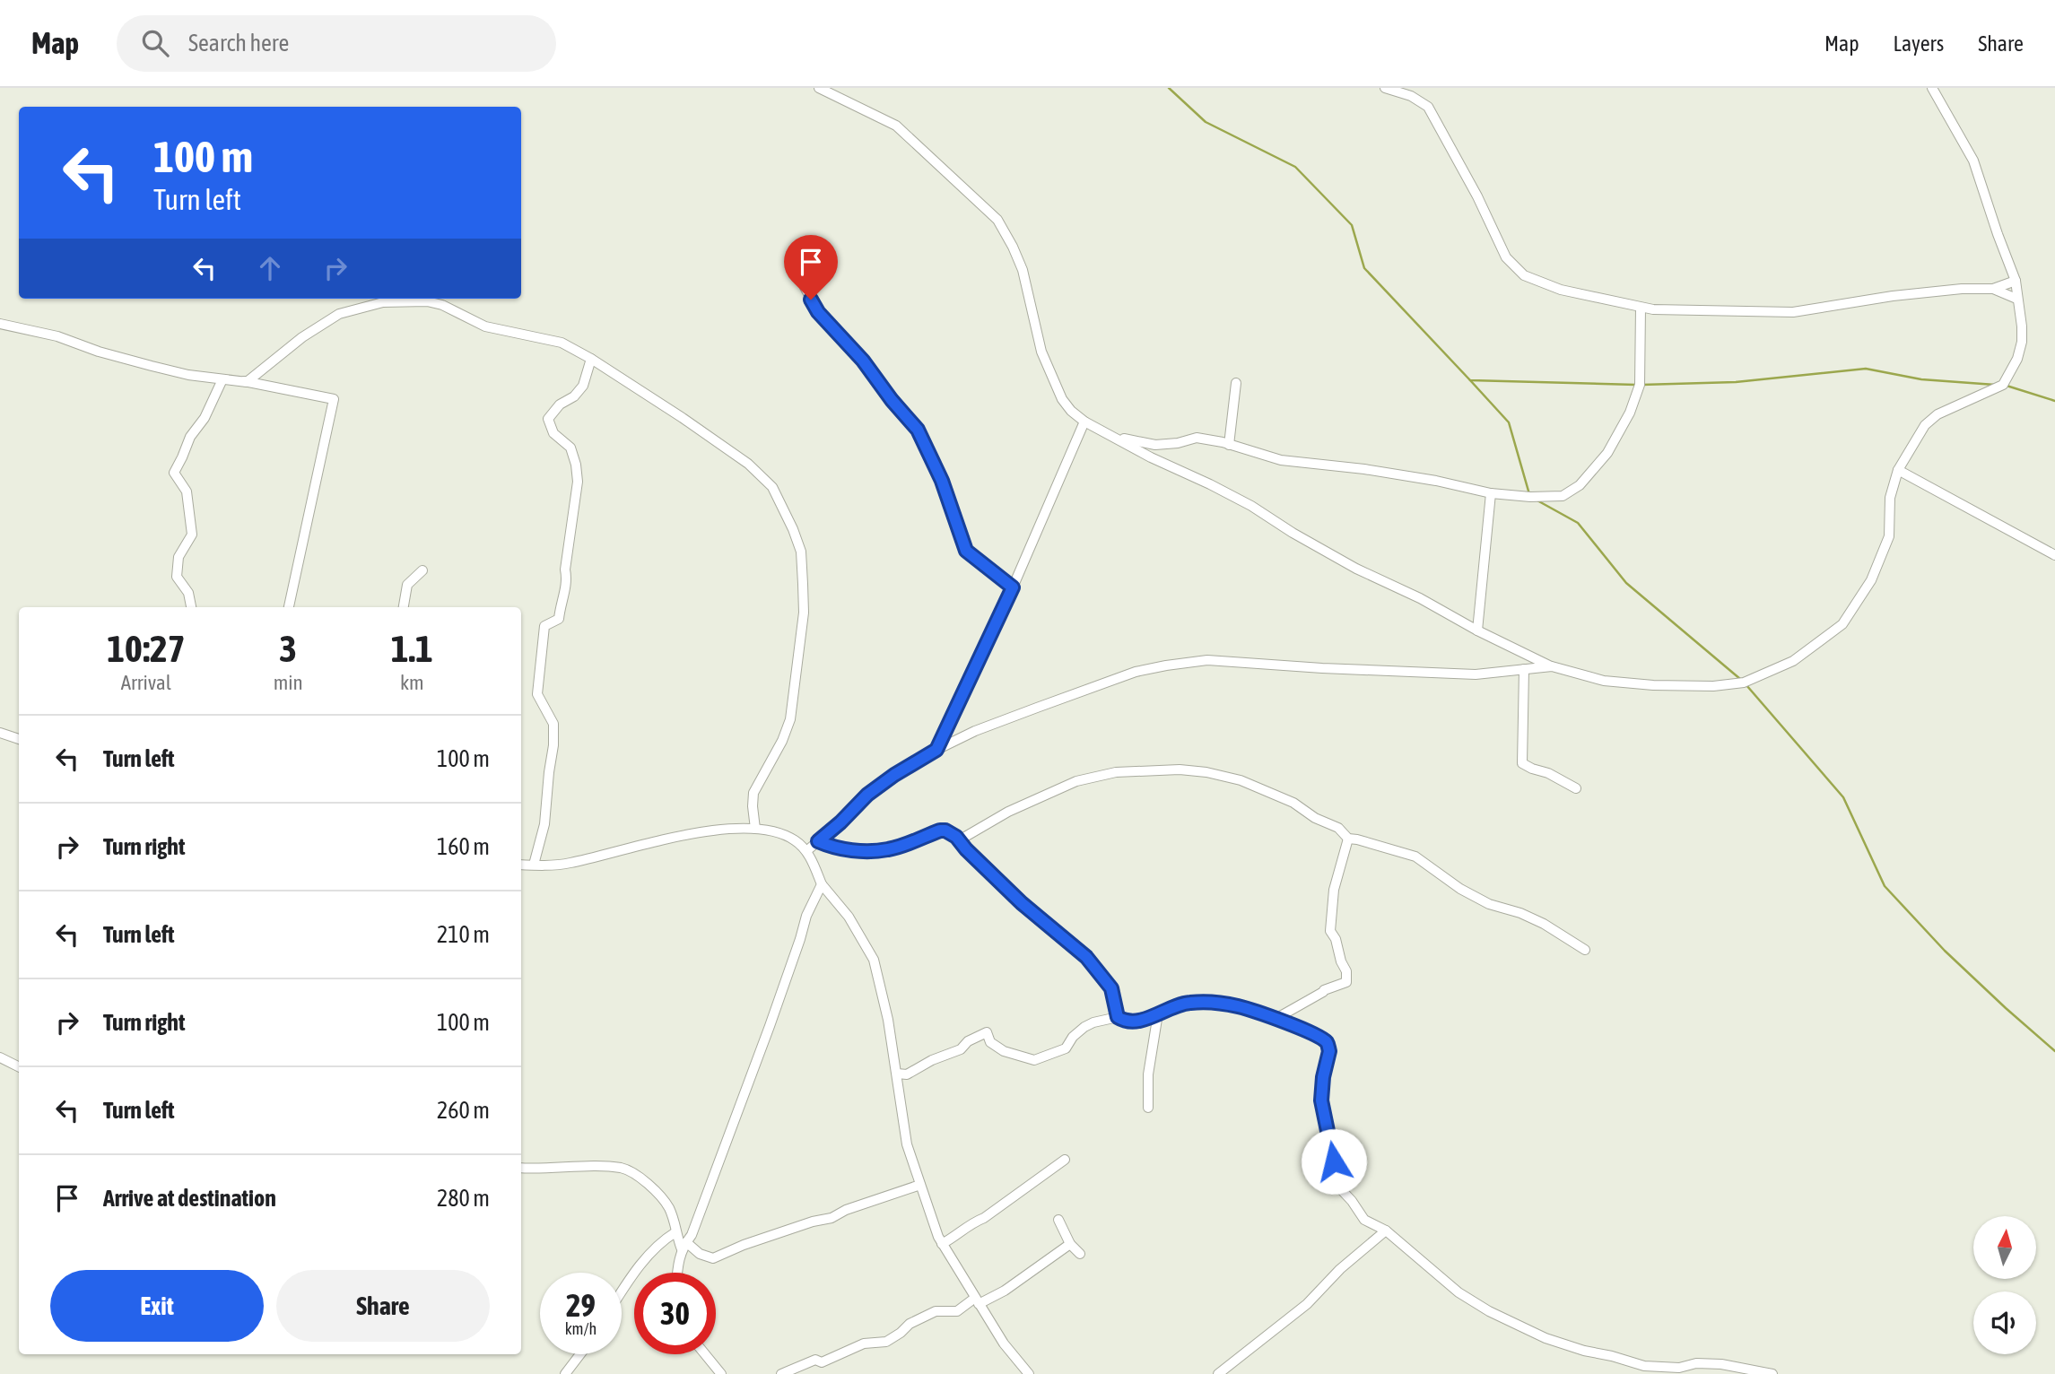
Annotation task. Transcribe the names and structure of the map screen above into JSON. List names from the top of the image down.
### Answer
{
  "north": "top",
  "page": {
    "header": "Map",
    "search": "Search here",
    "nav": ["Map", "Layers", "Share"],
    "turn": ["100 m", "Turn left"],
    "eta": [
      "10:27",
      "Arrival",
      "3",
      "min",
      "1.1",
      "km"
    ],
    "list": [
      {
        "name": "Turn left",
        "value": "100 m"
      },
      {
        "name": "Turn right",
        "value": "160 m"
      },
      {
        "name": "Turn left",
        "value": "210 m"
      },
      {
        "name": "Turn right",
        "value": "100 m"
      },
      {
        "name": "Turn left",
        "value": "260 m"
      },
      {
        "name": "Arrive at destination",
        "value": "280 m"
      }
    ],
    "buttons": ["Exit", "Share"],
    "speed": "29 km/h",
    "limit": "30"
  }
}
